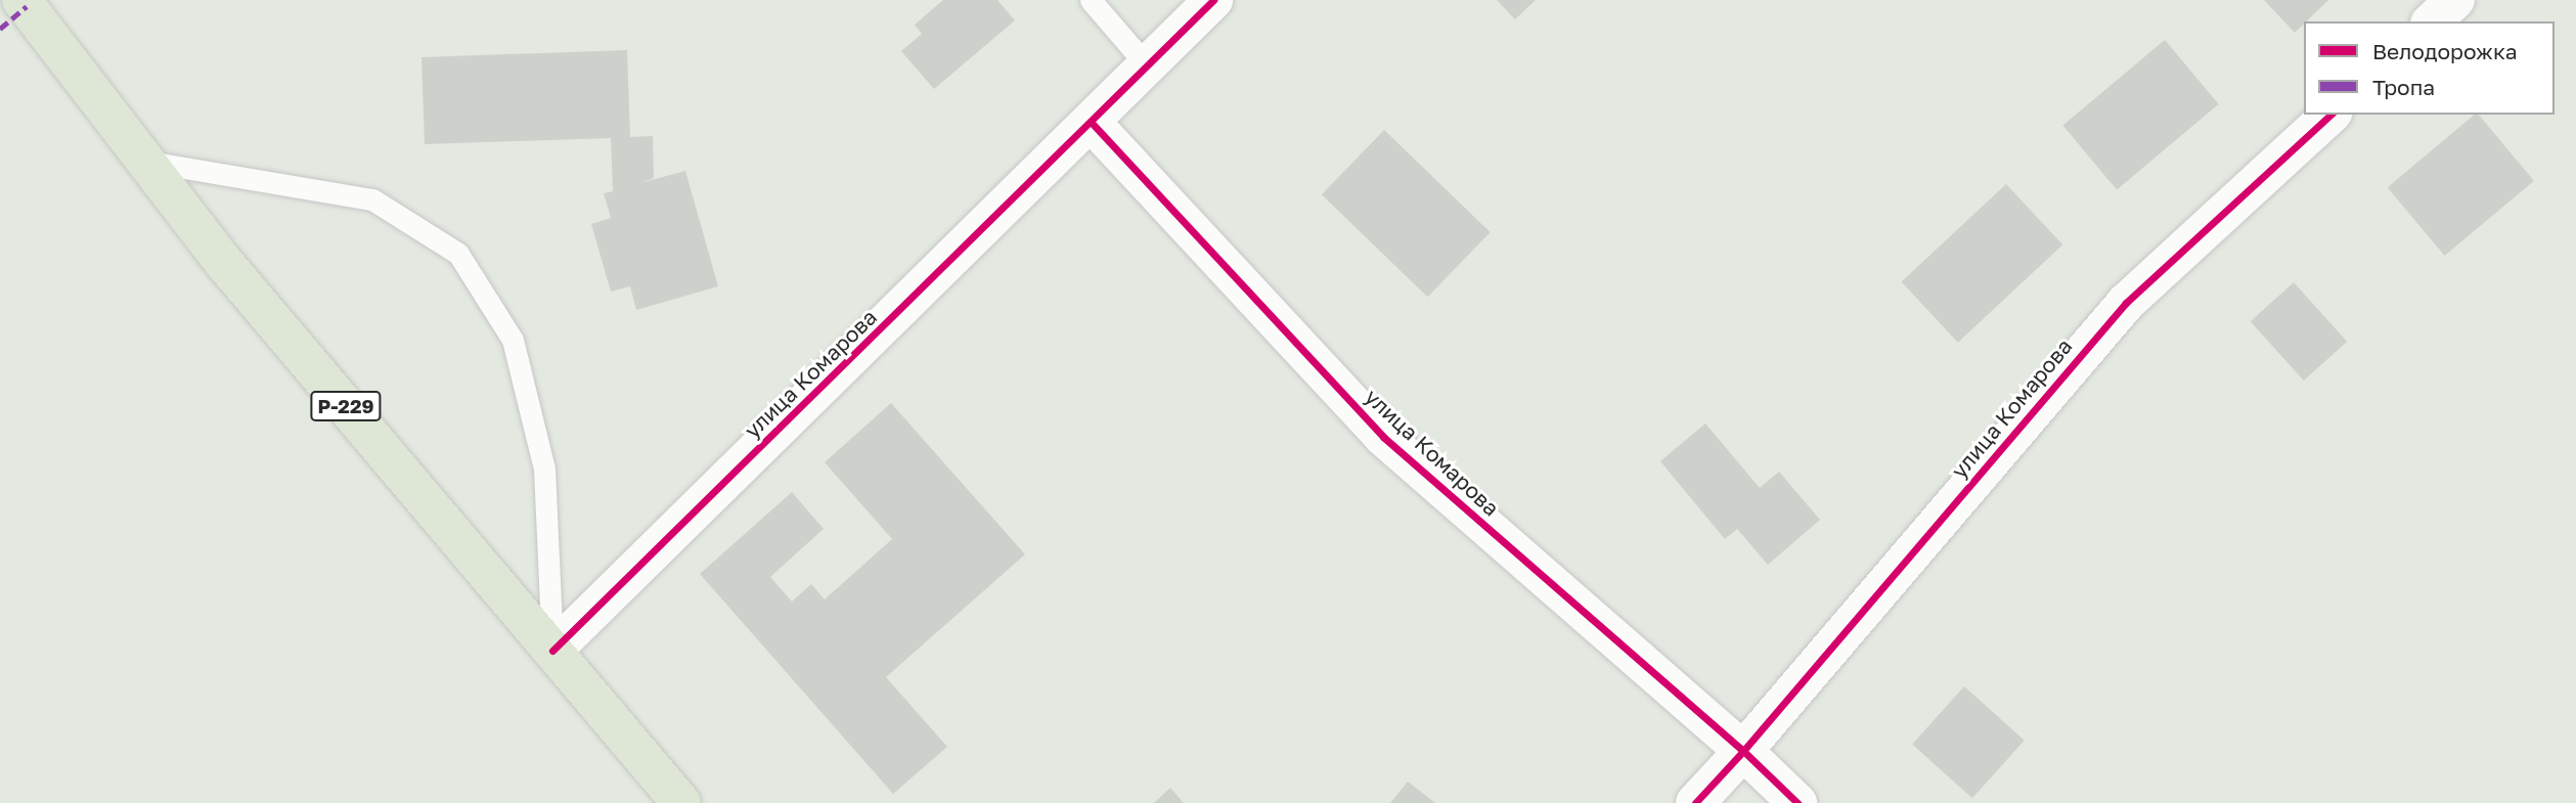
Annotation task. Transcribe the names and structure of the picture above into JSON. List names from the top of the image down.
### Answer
{
  "streets": {
    "highway": ["Р-229"],
    "street": ["улица Комарова"]
  },
  "crossings": [
    ["улица Комарова", "Р-229"]
  ],
  "legend": ["Велодорожка", "Тропа"]
}
